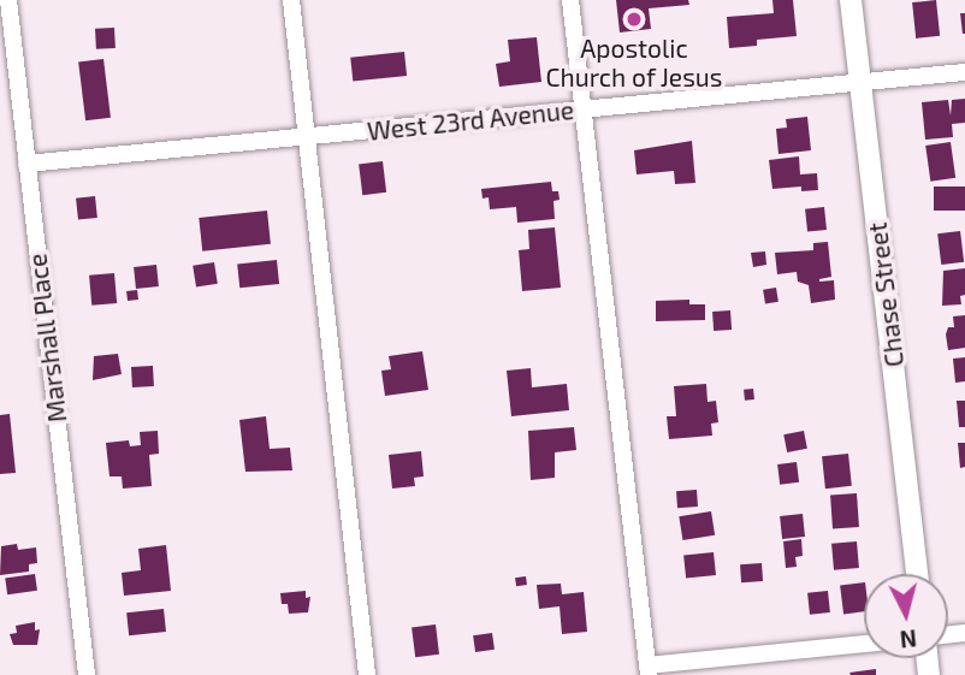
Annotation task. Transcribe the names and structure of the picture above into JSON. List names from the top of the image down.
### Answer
{
  "streets": {
    "street": ["West 23rd Avenue", "Chase Street", "Marshall Place"]
  },
  "crossings": [
    ["West 23rd Avenue", "Chase Street"],
    ["West 23rd Avenue", "Marshall Place"]
  ],
  "places": ["Apostolic Church of Jesus"],
  "north": "bottom"
}
